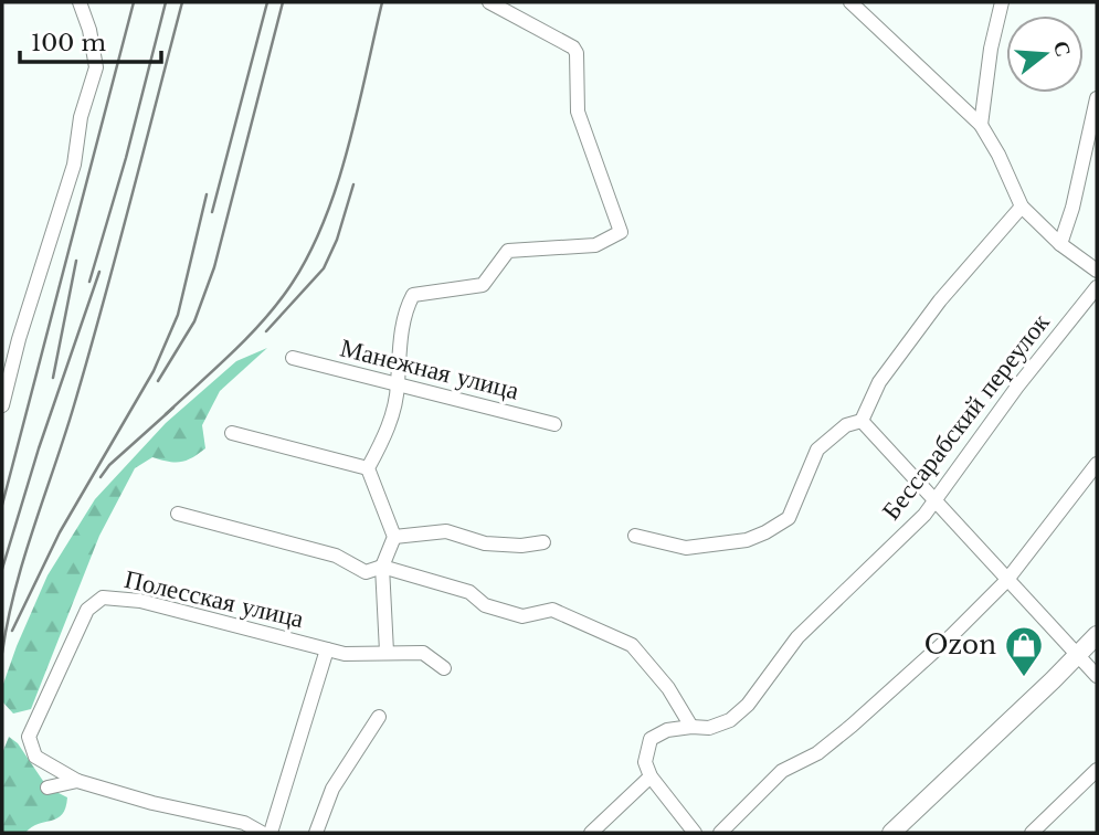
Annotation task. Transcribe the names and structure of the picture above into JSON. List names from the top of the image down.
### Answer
{
  "streets": {
    "street": ["Манежная улица", "Бессарабский переулок", "Полесская улица"]
  },
  "places": {
    "shop": ["Ozon"]
  },
  "scale_bar": "100 m",
  "north": "right"
}
